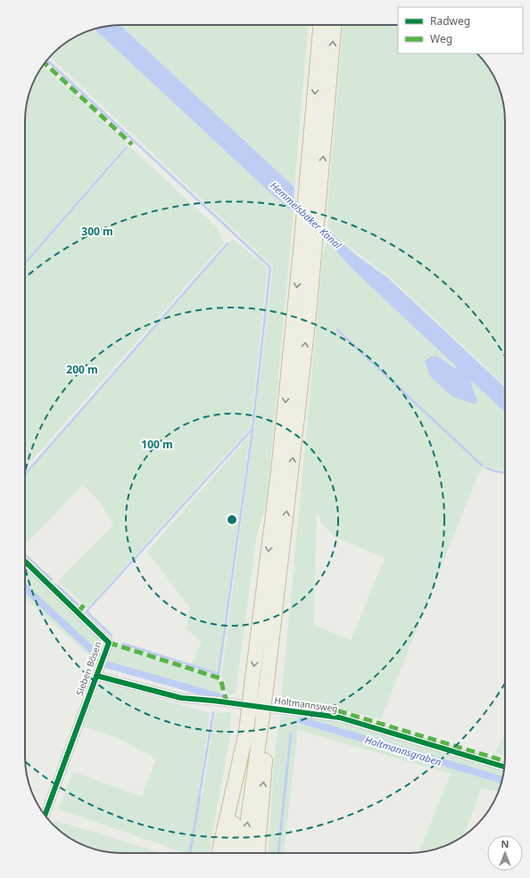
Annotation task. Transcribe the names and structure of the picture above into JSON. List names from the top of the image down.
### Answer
{
  "streets": {
    "street": ["Sieben Bösen", "Holtmannsweg"]
  },
  "crossings": [
    ["Sieben Bösen", "Holtmannsweg"]
  ],
  "water": ["Hemmelsbäker Kanal", "Holtmannsgraben"],
  "legend": ["Radweg", "Weg"],
  "north": "top",
  "rings": ["300 m", "200 m", "100 m"]
}
